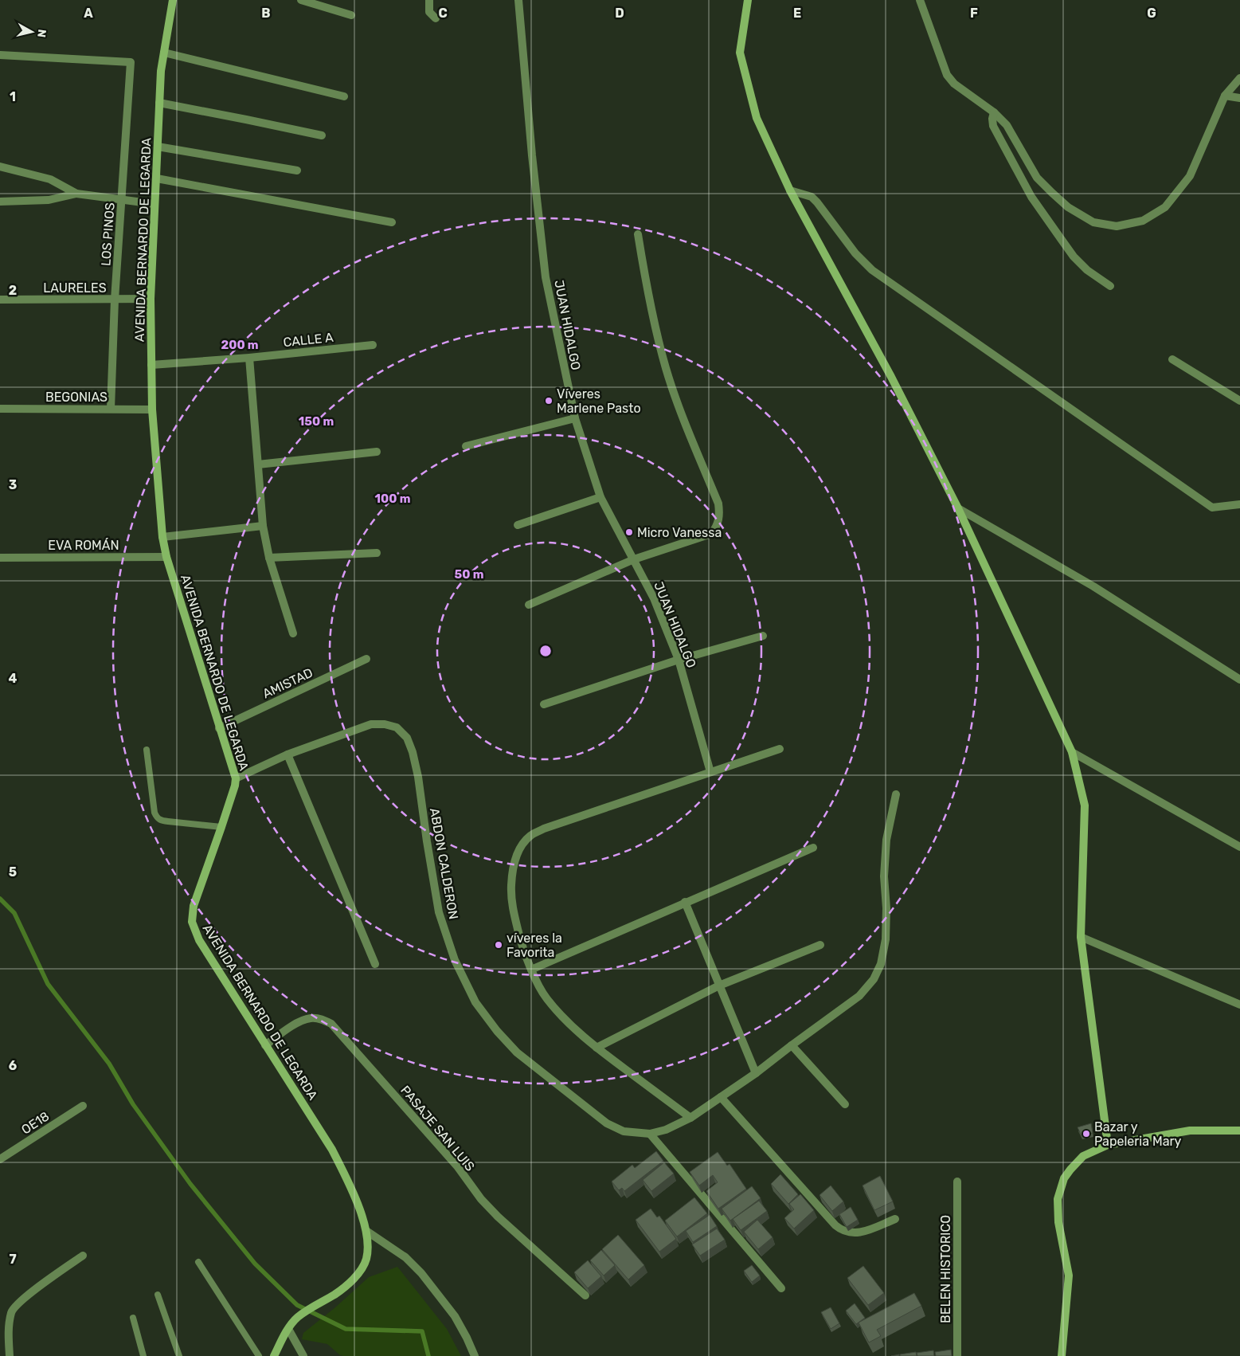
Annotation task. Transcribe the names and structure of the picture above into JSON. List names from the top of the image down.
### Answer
{
  "streets": {
    "street": [
      "LOS PINOS",
      "AVENIDA BERNARDO DE LEGARDA",
      "LAURELES",
      "JUAN HIDALGO",
      "CALLE A",
      "BEGONIAS",
      "EVA ROMÁN",
      "AMISTAD",
      "ABDON CALDERON",
      "OE18",
      "PASAJE SAN LUIS",
      "BELEN HISTORICO"
    ]
  },
  "crossings": [
    ["LOS PINOS", "LAURELES"],
    ["LOS PINOS", "BEGONIAS"],
    ["AVENIDA BERNARDO DE LEGARDA", "LAURELES"],
    ["AVENIDA BERNARDO DE LEGARDA", "CALLE A"],
    ["AVENIDA BERNARDO DE LEGARDA", "BEGONIAS"],
    ["AVENIDA BERNARDO DE LEGARDA", "EVA ROMÁN"],
    ["AVENIDA BERNARDO DE LEGARDA", "AMISTAD"],
    ["AVENIDA BERNARDO DE LEGARDA", "ABDON CALDERON"],
    ["AVENIDA BERNARDO DE LEGARDA", "PASAJE SAN LUIS"]
  ],
  "places": [
    "Víveres Marlene Pasto",
    "Micro Vanessa",
    "víveres la Favorita",
    "Bazar y Papeleria Mary"
  ],
  "north": "right",
  "grid": {
    "columns": [
      "A",
      "B",
      "C",
      "D",
      "E",
      "F",
      "G"
    ],
    "rows": [
      "1",
      "2",
      "3",
      "4",
      "5",
      "6",
      "7"
    ]
  },
  "rings": [
    "200 m",
    "150 m",
    "100 m",
    "50 m"
  ]
}
